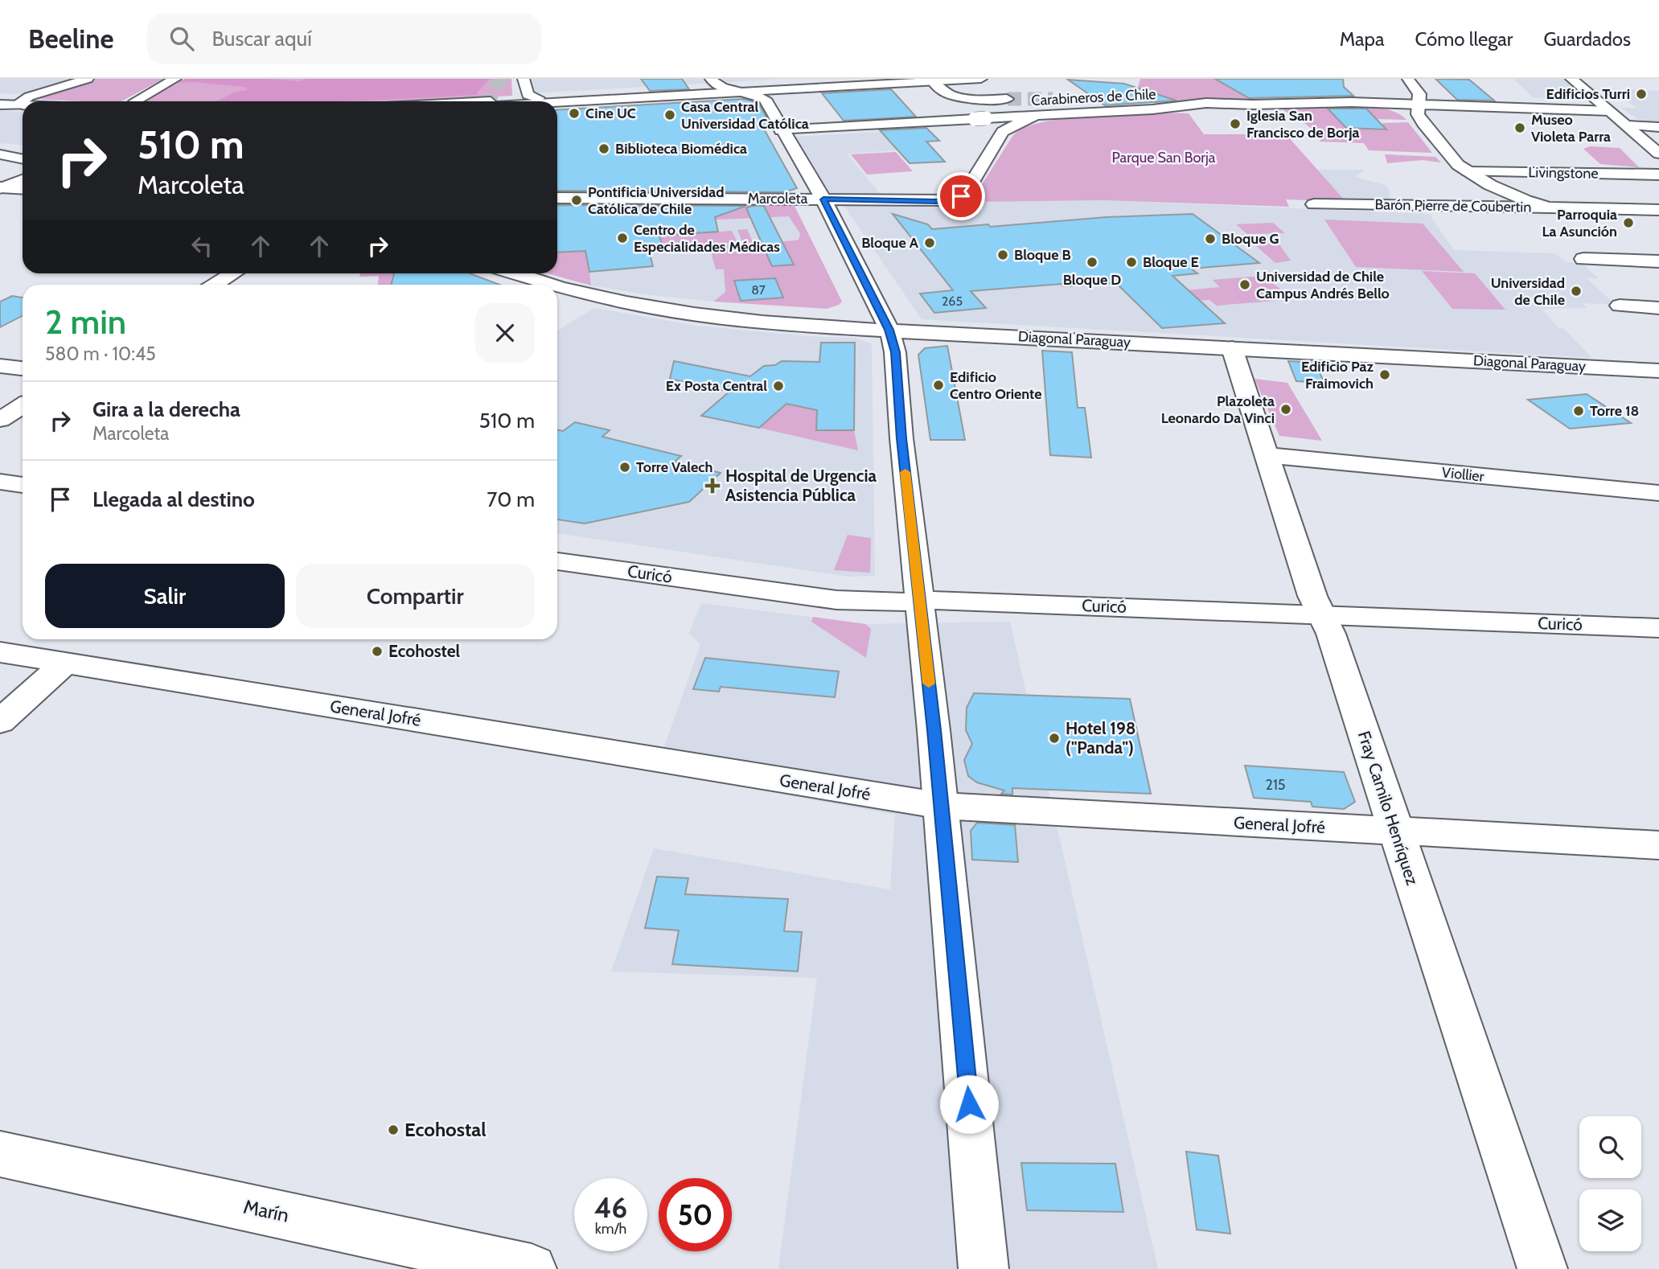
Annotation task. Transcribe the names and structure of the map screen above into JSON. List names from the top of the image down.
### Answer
{
  "streets": {
    "main road": [
      "Carabineros de Chile",
      "Livingstone",
      "Marcoleta",
      "Barón Pierre de Coubertin",
      "Diagonal Paraguay",
      "Viollier",
      "Curicó",
      "General Jofré",
      "Fray Camilo Henríquez",
      "Marín"
    ]
  },
  "crossings": [
    ["Diagonal Paraguay", "Fray Camilo Henríquez"],
    ["Viollier", "Fray Camilo Henríquez"],
    ["Curicó", "Fray Camilo Henríquez"],
    ["General Jofré", "Fray Camilo Henríquez"]
  ],
  "parks": ["Parque San Borja"],
  "places": {
    "other": [
      "Edificios Turri",
      "Cine UC",
      "Casa Central Universidad Católica",
      "Iglesia San Francisco de Borja",
      "Museo Violeta Parra",
      "Biblioteca Biomédica",
      "Pontificia Universidad Católica de Chile",
      "Parroquia La Asunción",
      "Centro de Especialidades Médicas",
      "Bloque G",
      "Bloque A",
      "Bloque B",
      "Bloque D",
      "Bloque E",
      "Universidad de Chile Campus Andrés Bello",
      "Universidad de Chile",
      "Edificio Paz Fraimovich",
      "Edificio Centro Oriente",
      "Ex Posta Central",
      "Plazoleta Leonardo Da Vinci",
      "Torre 18",
      "Torre Valech",
      "Ecohostel",
      "Hotel 198 (\"Panda\")",
      "Ecohostal"
    ],
    "health": ["Hospital de Urgencia Asistencia Pública"]
  },
  "house_numbers": ["87", "265", "215"],
  "page": {
    "header": "Beeline",
    "search": "Buscar aquí",
    "nav": ["Mapa", "Cómo llegar", "Guardados"],
    "turn": ["510 m", "Marcoleta"],
    "heading": ["2 min", "580 m · 10:45"],
    "list": [
      {
        "name": "Gira a la derecha",
        "note": "Marcoleta",
        "value": "510 m"
      },
      {
        "name": "Llegada al destino",
        "value": "70 m"
      }
    ],
    "buttons": ["Salir", "Compartir"],
    "speed": "46 km/h",
    "limit": "50"
  }
}
